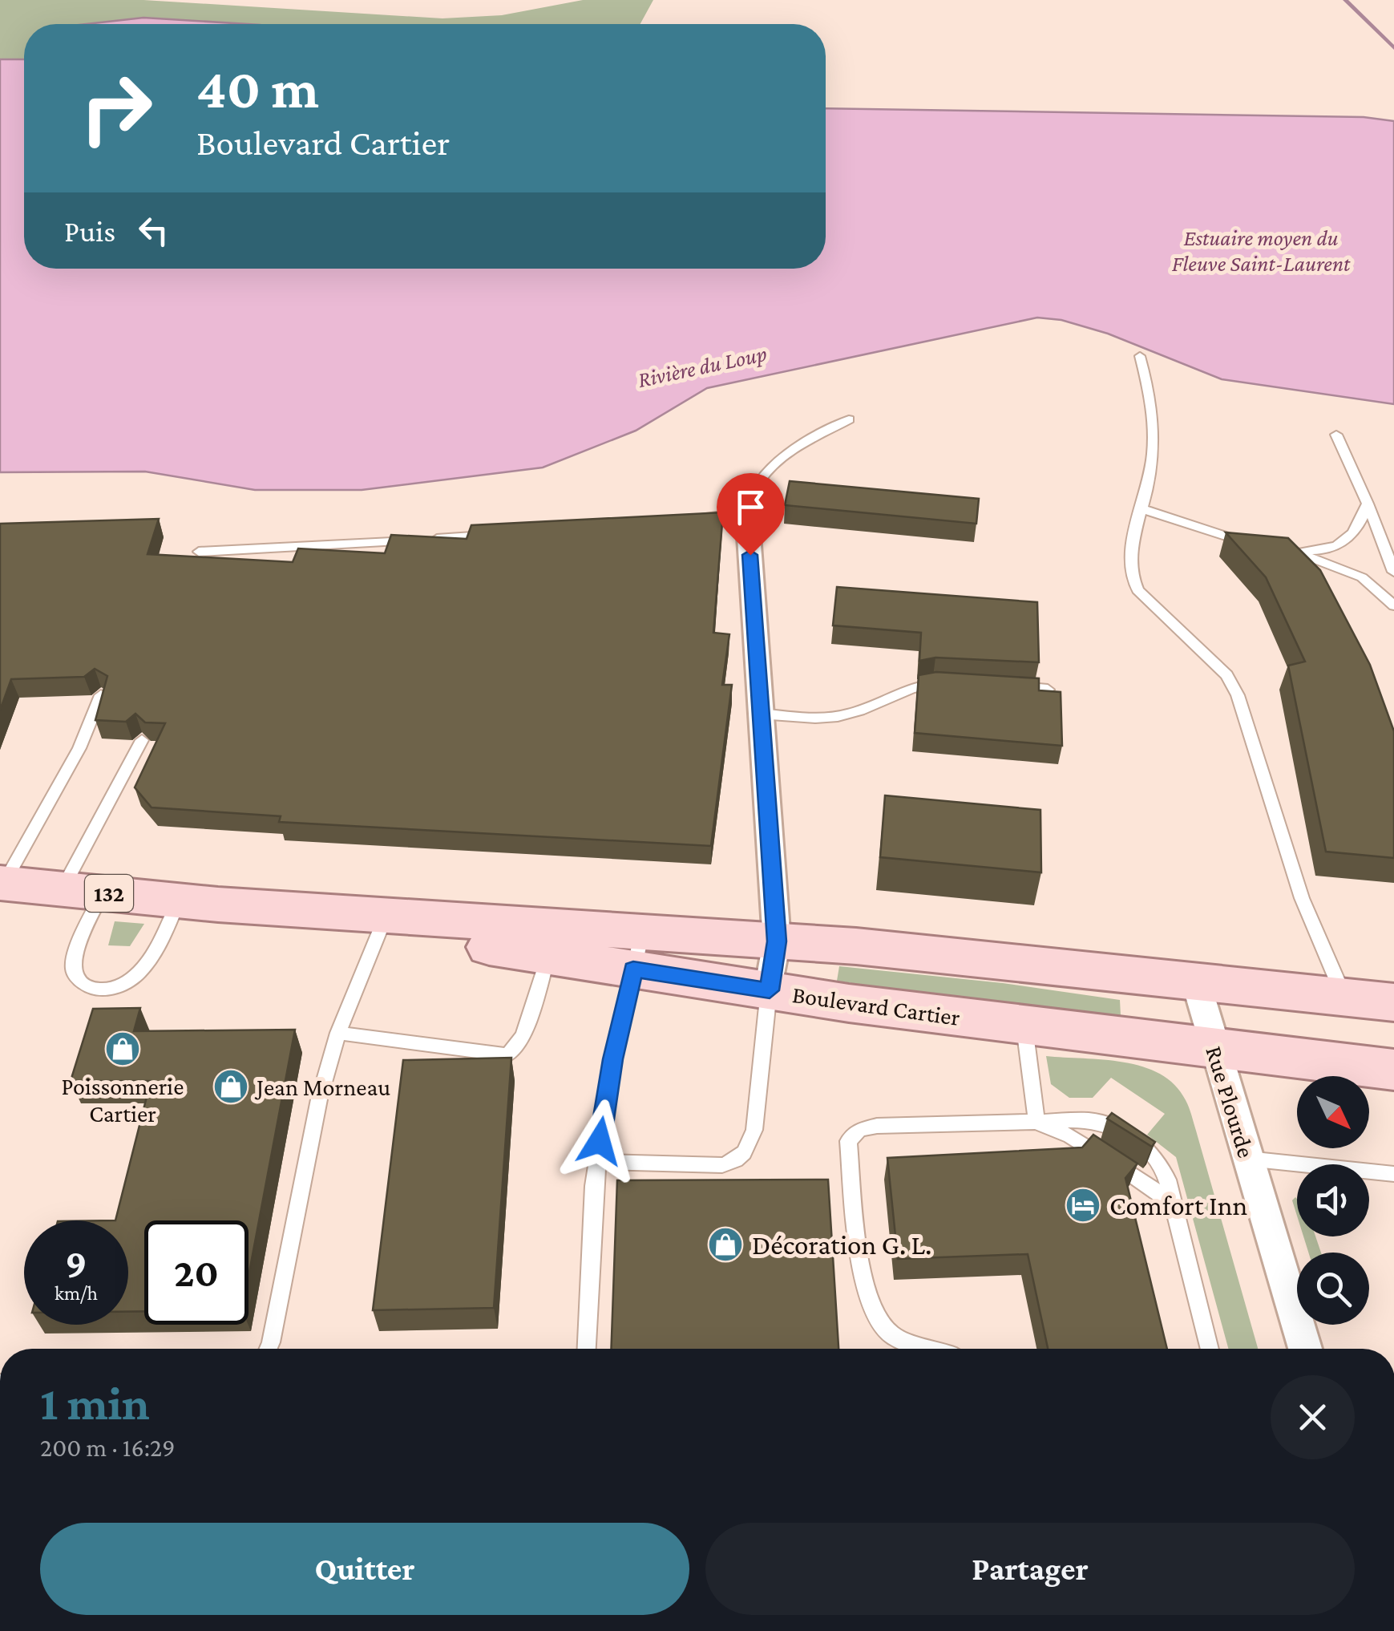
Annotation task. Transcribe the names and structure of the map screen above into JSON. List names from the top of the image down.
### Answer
{
  "streets": {
    "main road": ["132", "Boulevard Cartier"],
    "street": ["Rue Plourde"]
  },
  "crossings": [
    ["Boulevard Cartier", "Rue Plourde"]
  ],
  "water": ["Estuaire moyen du Fleuve Saint-Laurent", "Rivière du Loup"],
  "places": {
    "shop": ["Poissonnerie Cartier", "Jean Morneau", "Décoration G. L."],
    "hotel": ["Comfort Inn"]
  },
  "north": "bottom right",
  "page": {
    "turn": ["40 m", "Boulevard Cartier"],
    "then": "Puis",
    "speed": "9 km/h",
    "limit": "20",
    "heading": ["1 min", "200 m · 16:29"],
    "buttons": ["Quitter", "Partager"]
  }
}
